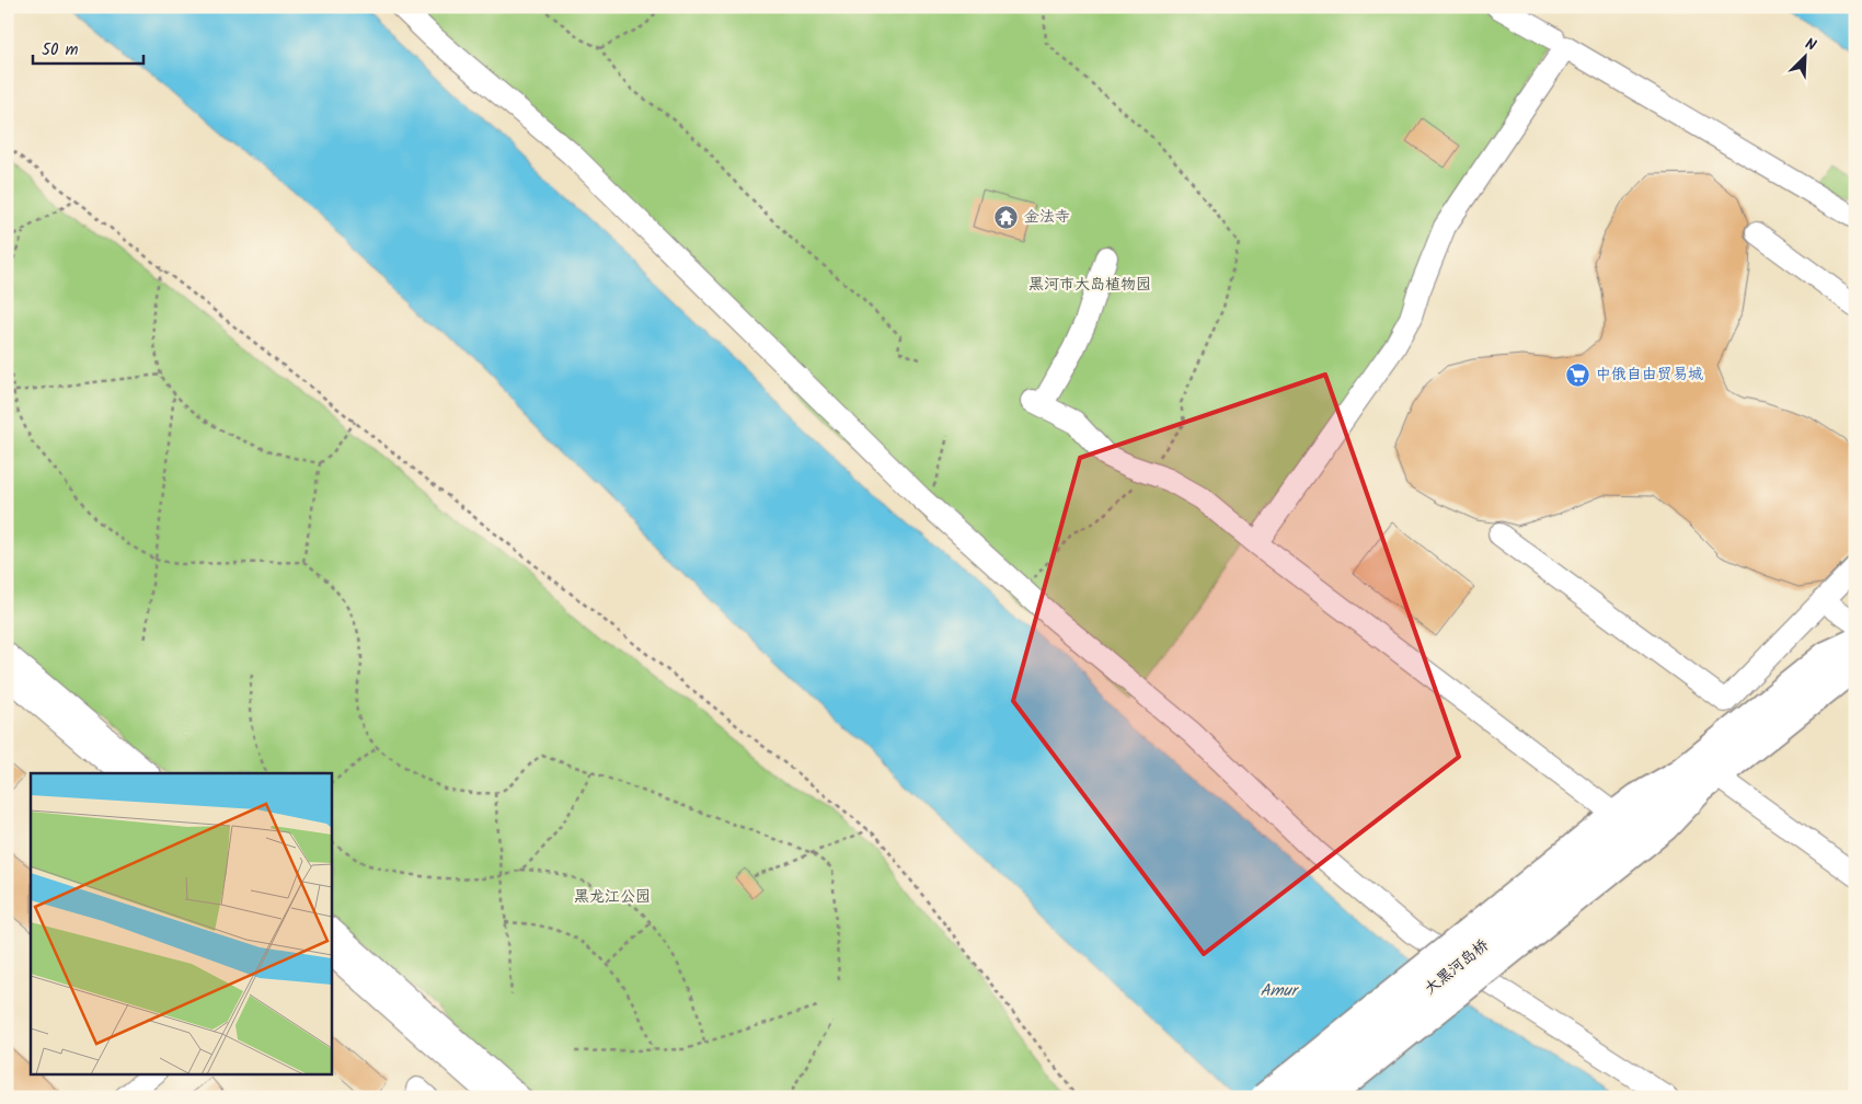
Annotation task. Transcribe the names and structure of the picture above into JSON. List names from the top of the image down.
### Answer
{
  "streets": {
    "main road": ["大黑河岛桥"]
  },
  "water": ["Amur"],
  "parks": ["黑河市大岛植物园", "黑龙江公园"],
  "places": {
    "temple": ["金法寺"],
    "supermarket": ["中俄自由贸易城"]
  },
  "scale_bar": "50 m",
  "north": "top right"
}
